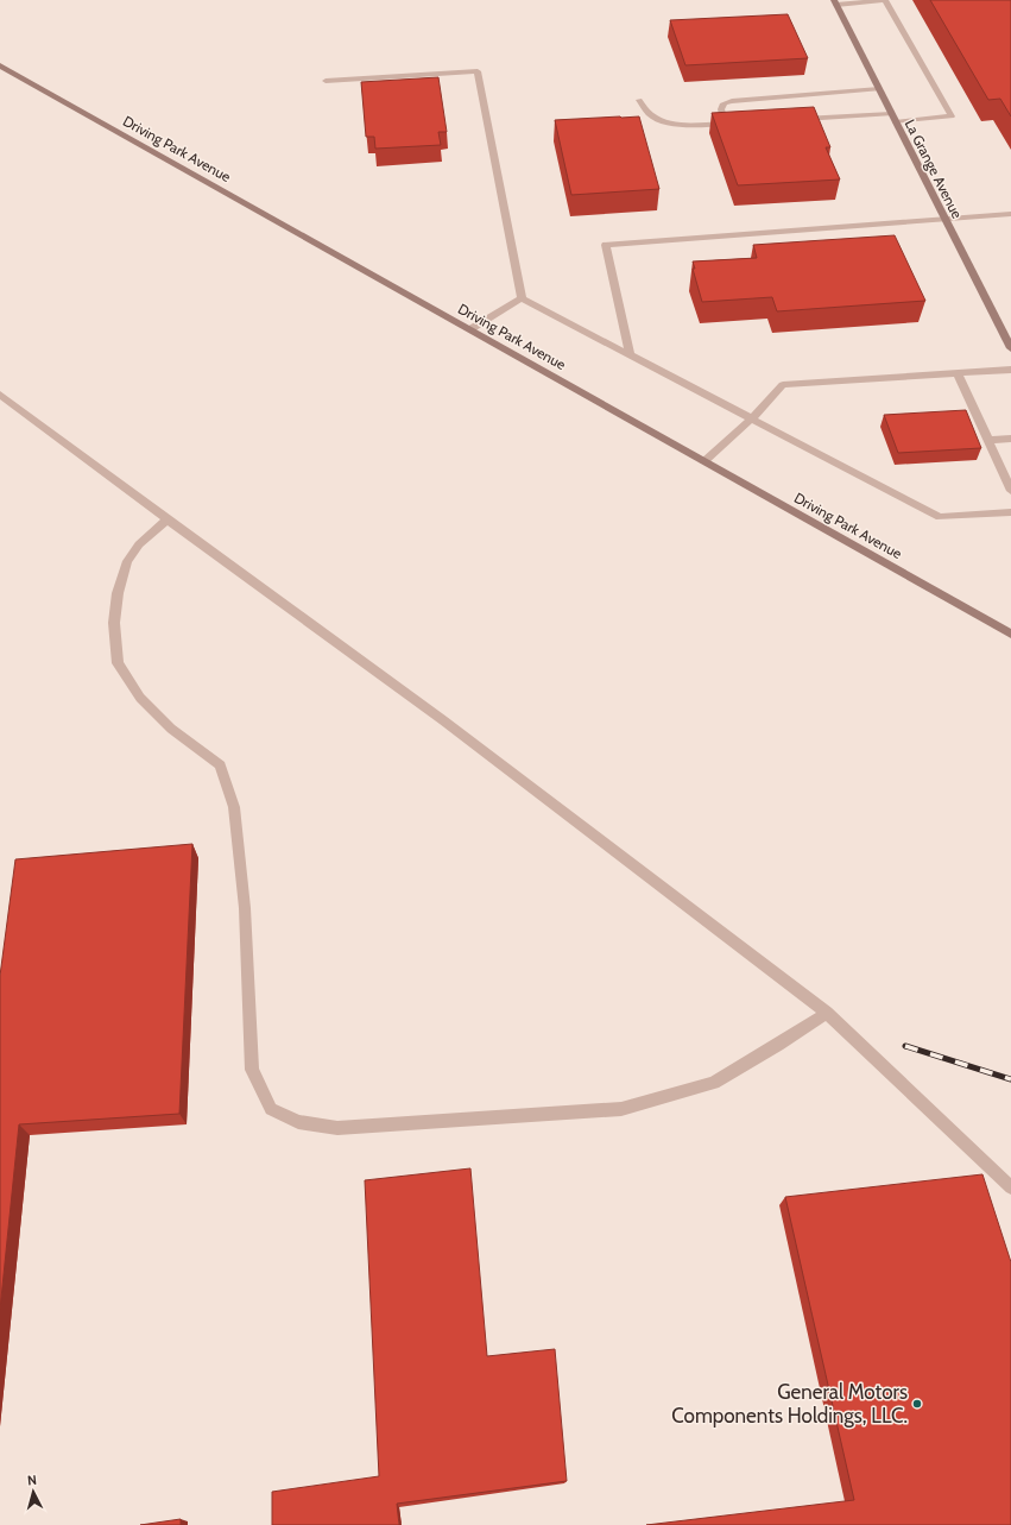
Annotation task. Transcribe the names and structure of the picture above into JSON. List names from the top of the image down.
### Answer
{
  "streets": {
    "street": ["Driving Park Avenue", "La Grange Avenue"]
  },
  "places": ["General Motors Components Holdings, LLC."],
  "north": "top"
}
